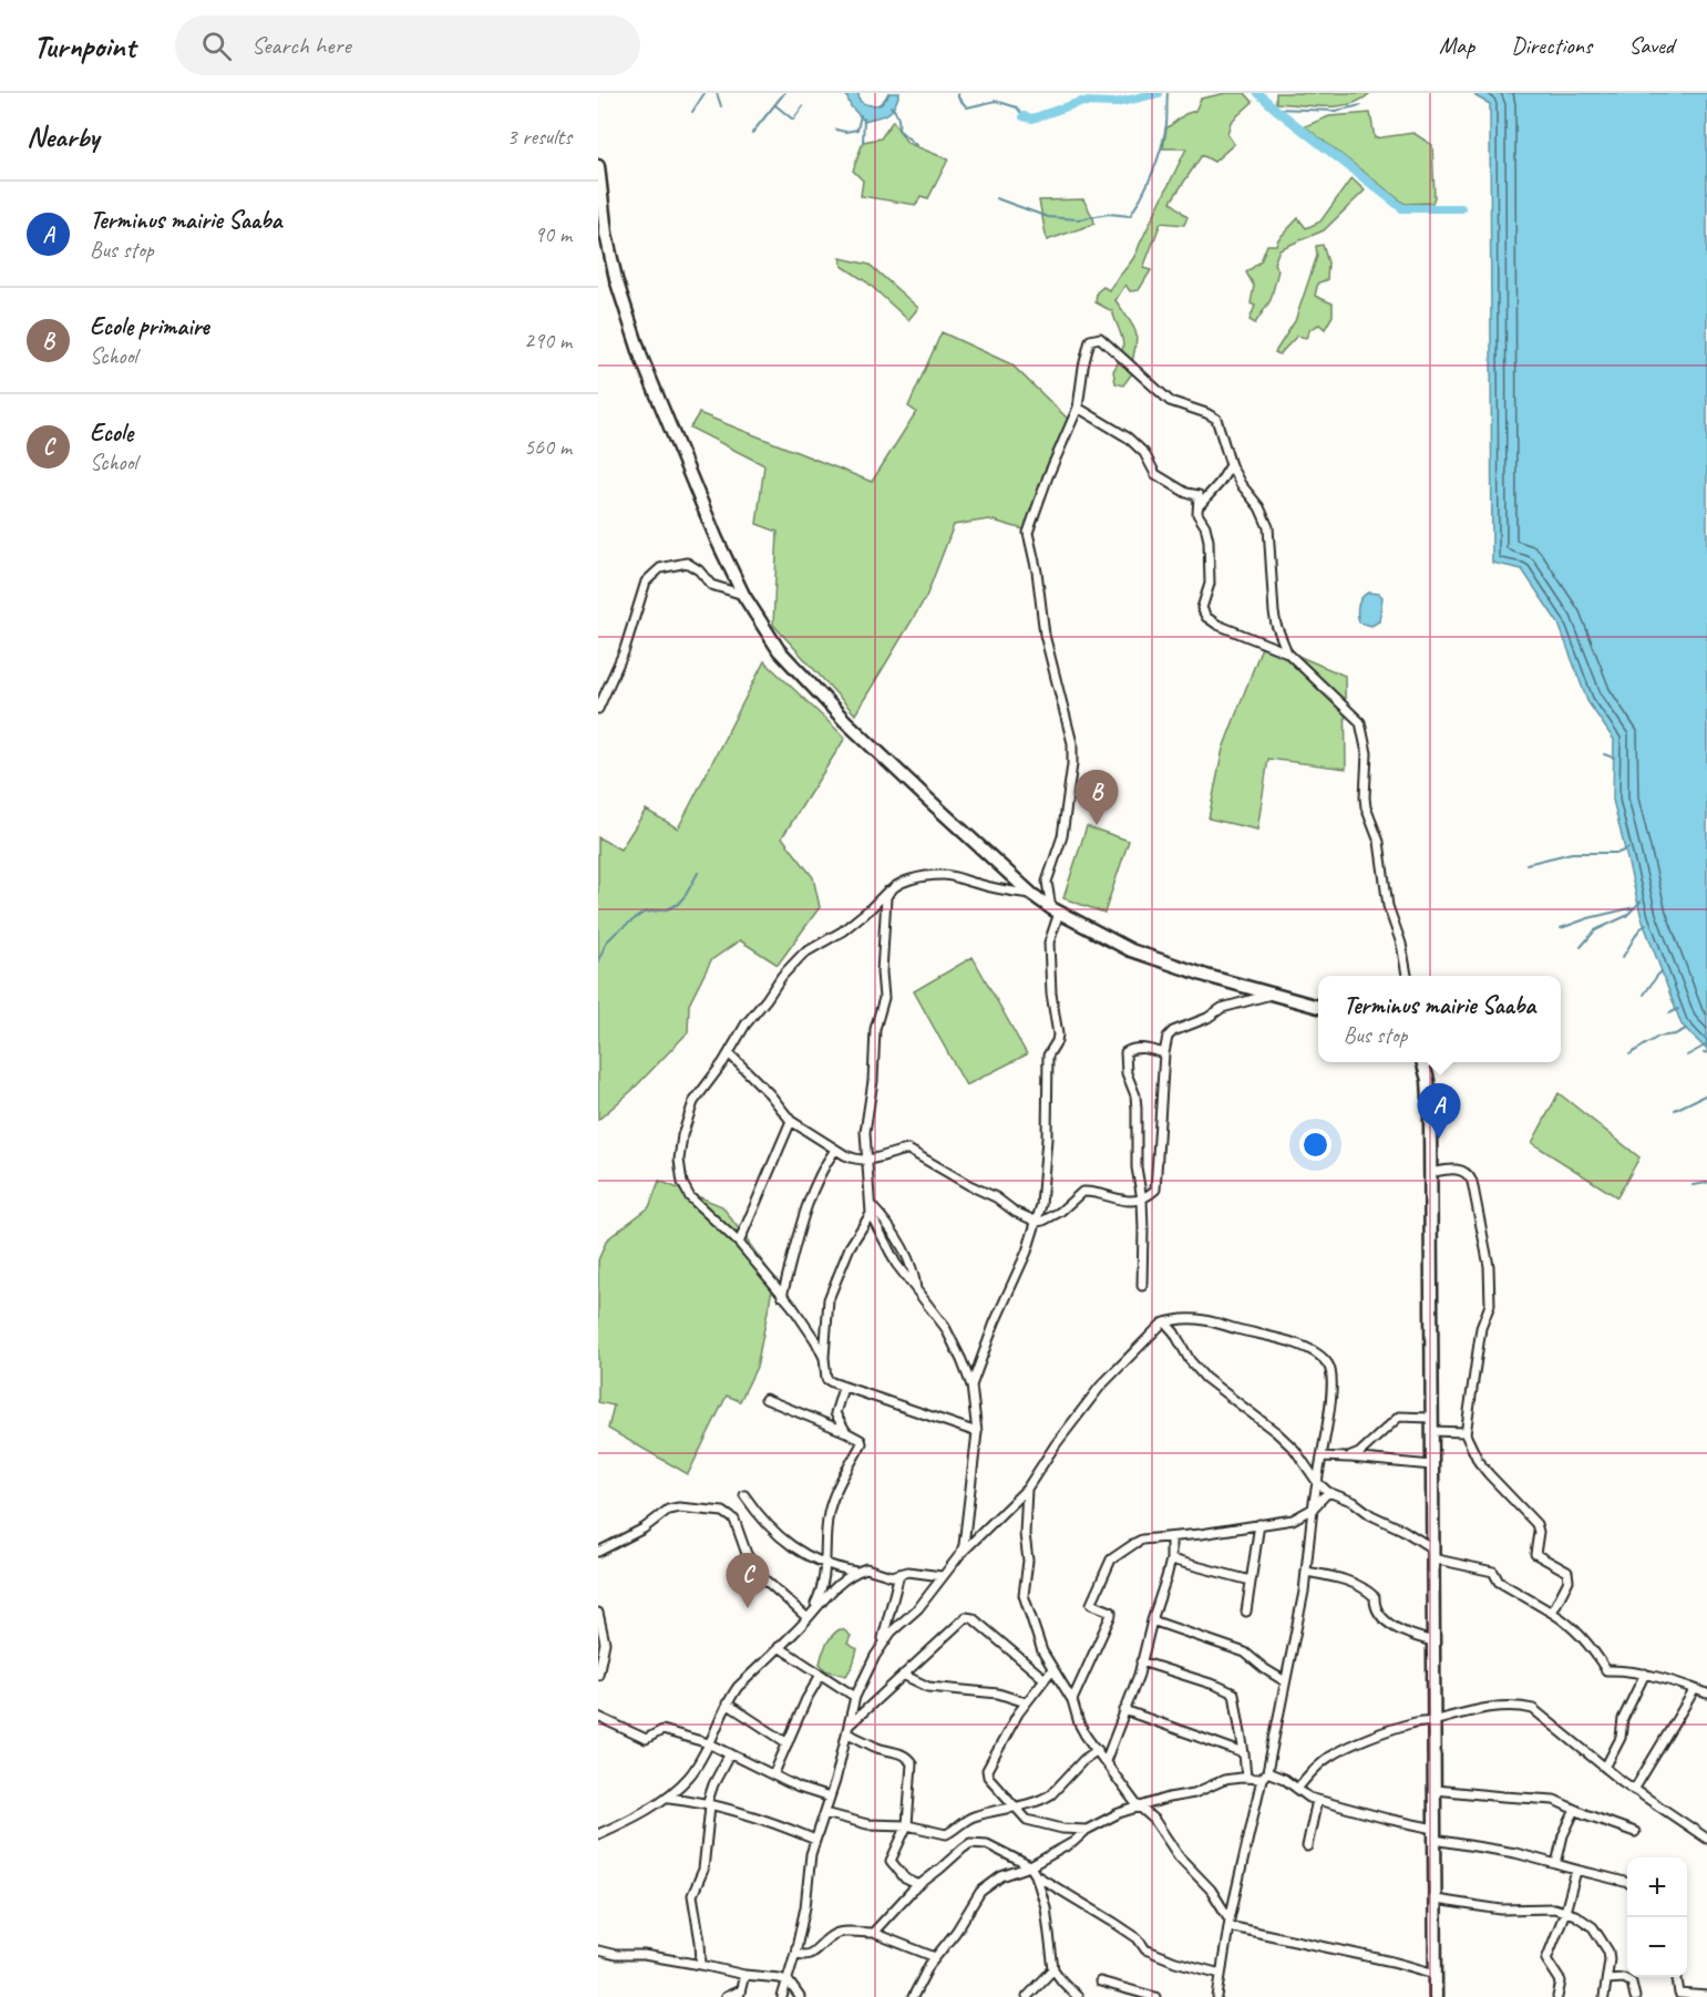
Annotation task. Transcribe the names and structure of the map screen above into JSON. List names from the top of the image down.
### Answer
{
  "page": {
    "header": "Turnpoint",
    "search": "Search here",
    "nav": ["Map", "Directions", "Saved"],
    "heading": ["Nearby", "3 results"],
    "list": [
      {
        "mark": "A",
        "name": "Terminus mairie Saaba",
        "note": "Bus stop",
        "value": "90 m"
      },
      {
        "mark": "B",
        "name": "Ecole primaire",
        "note": "School",
        "value": "290 m"
      },
      {
        "mark": "C",
        "name": "Ecole",
        "note": "School",
        "value": "560 m"
      }
    ],
    "pins": ["B", "A", "C"],
    "popup": ["Terminus mairie Saaba", "Bus stop"],
    "map_buttons": ["+", "−"]
  }
}
